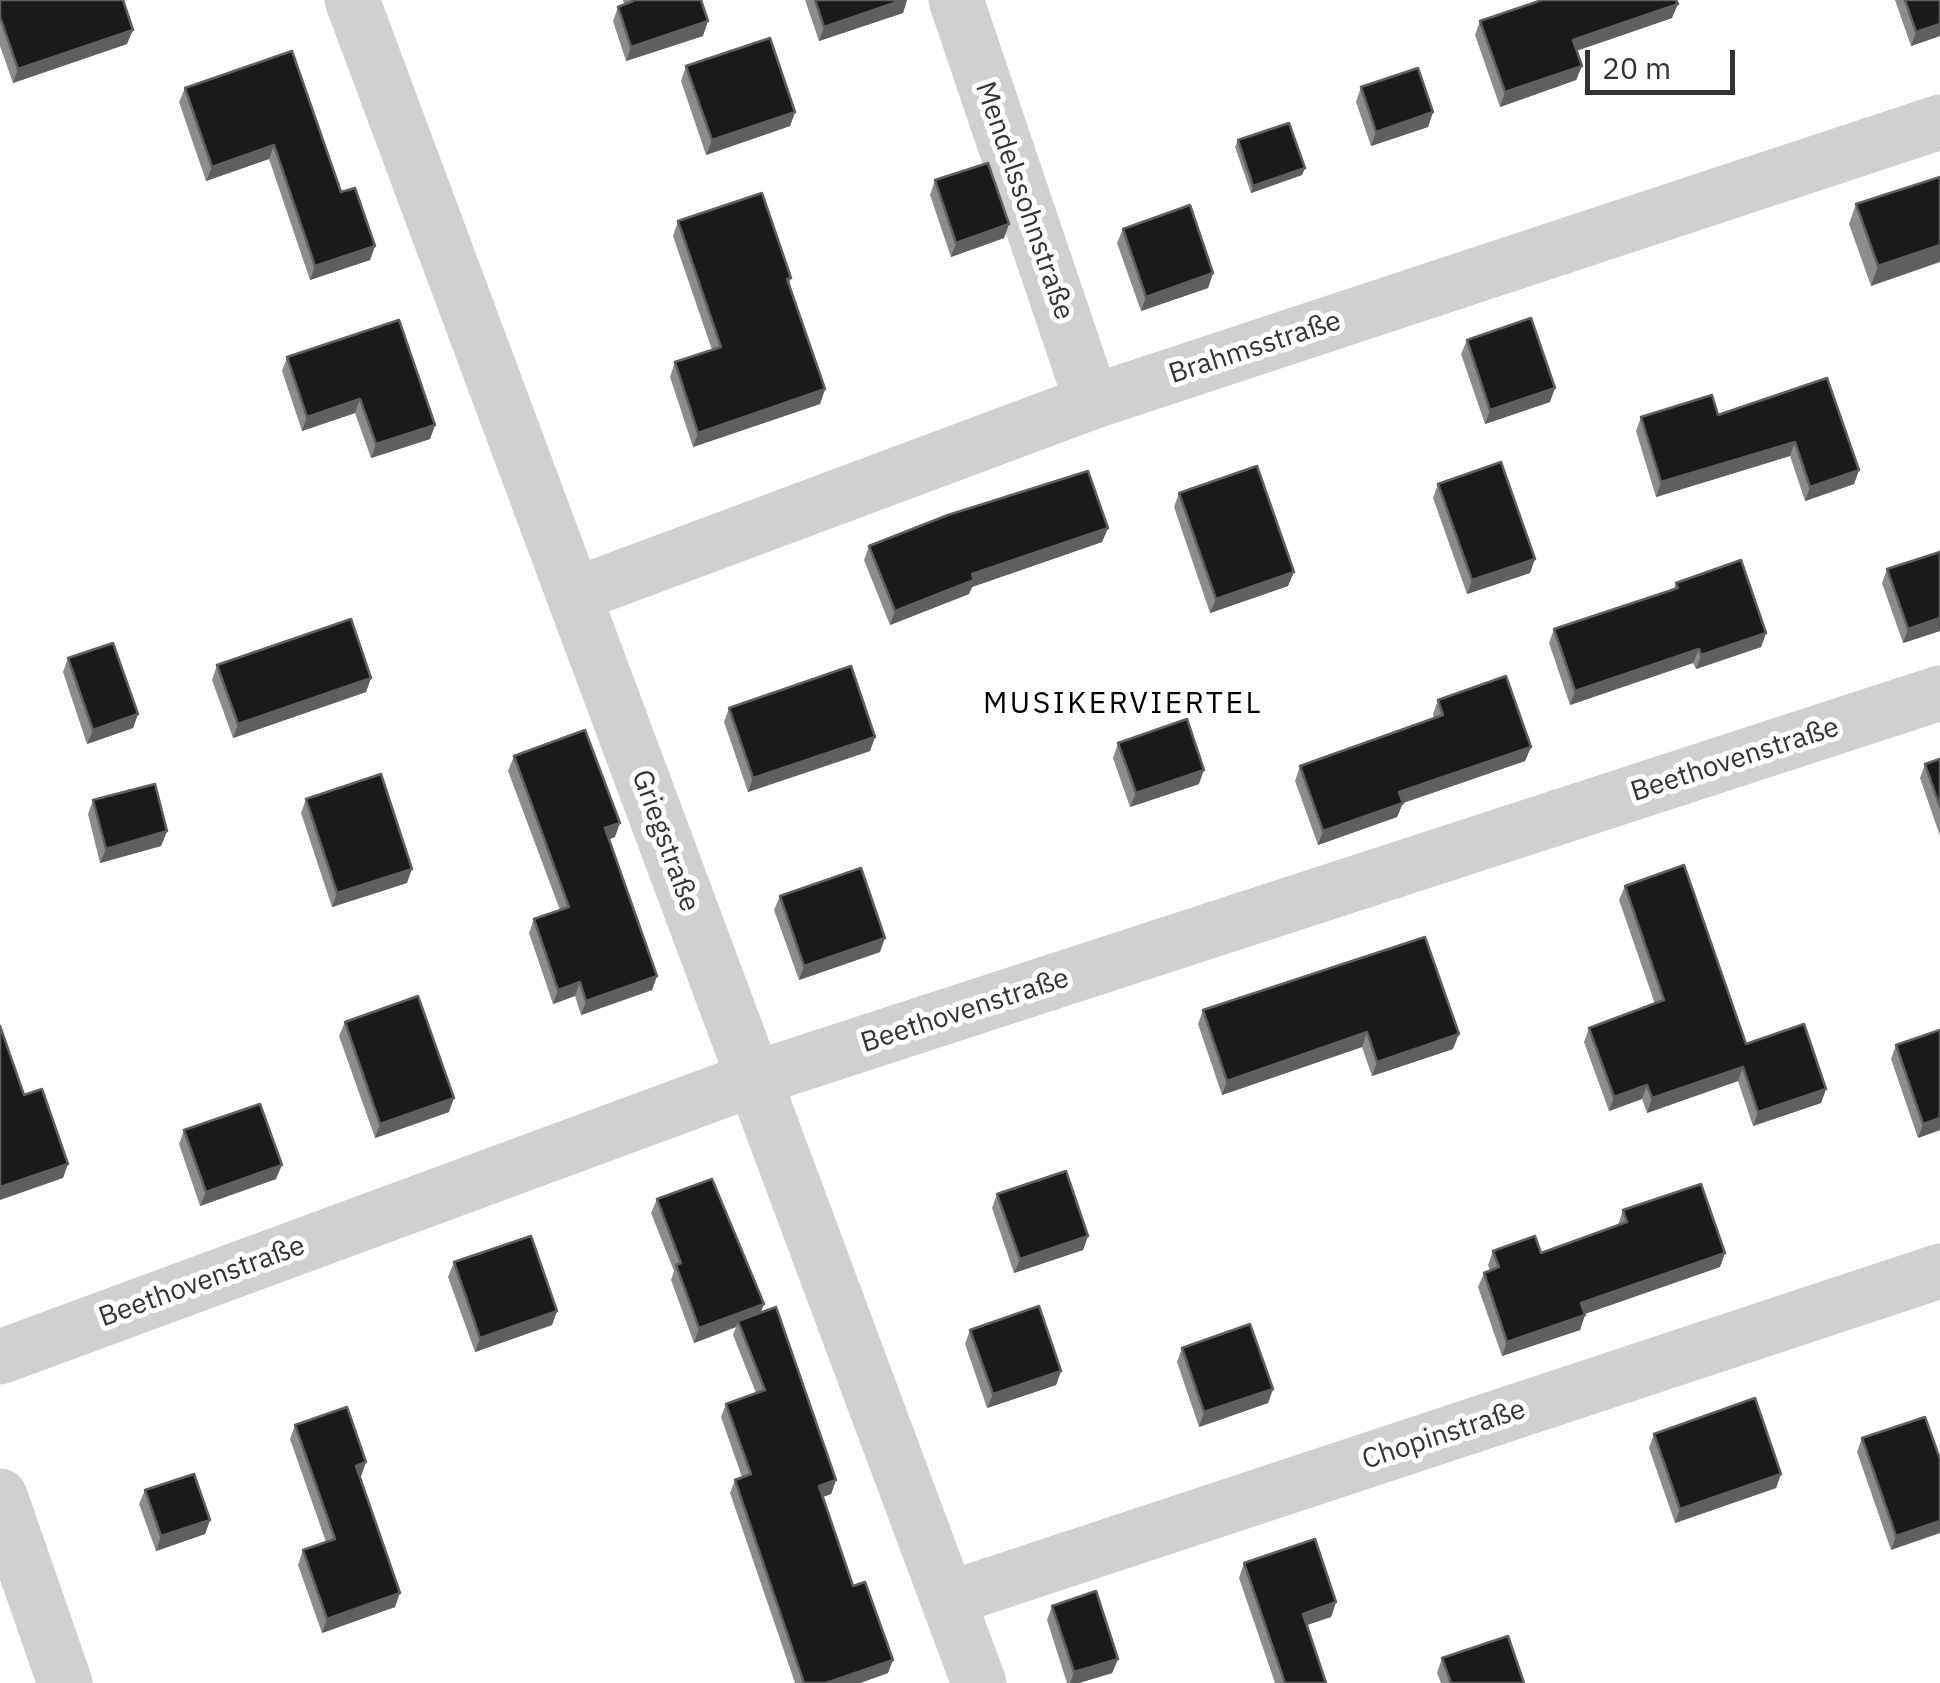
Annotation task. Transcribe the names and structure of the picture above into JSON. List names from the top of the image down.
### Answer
{
  "streets": {
    "street": [
      "Mendelssohnstraße",
      "Brahmsstraße",
      "Beethovenstraße",
      "Griegstraße",
      "Chopinstraße"
    ]
  },
  "crossings": [
    ["Mendelssohnstraße", "Brahmsstraße"],
    ["Brahmsstraße", "Griegstraße"],
    ["Beethovenstraße", "Griegstraße"],
    ["Griegstraße", "Chopinstraße"]
  ],
  "districts": ["MUSIKERVIERTEL"],
  "scale_bar": "20 m"
}
